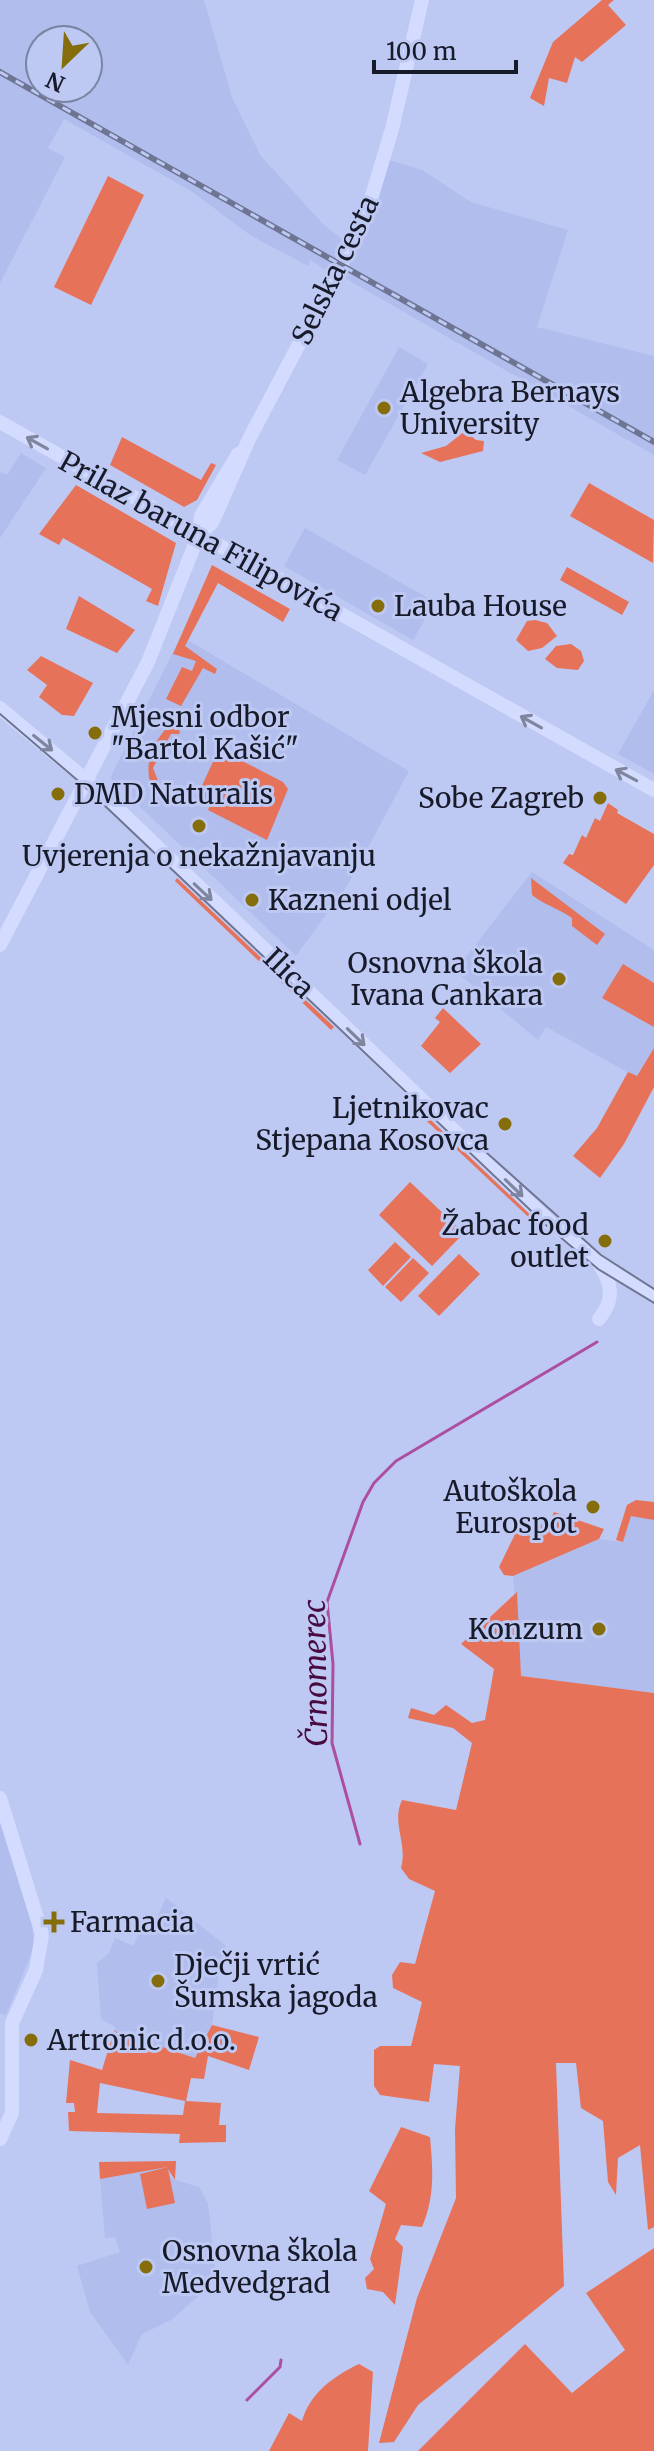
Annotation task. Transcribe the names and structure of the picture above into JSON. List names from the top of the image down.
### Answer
{
  "streets": {
    "main road": ["Selska cesta", "Prilaz baruna Filipovića", "Ilica"]
  },
  "crossings": [
    ["Selska cesta", "Prilaz baruna Filipovića"],
    ["Selska cesta", "Ilica"]
  ],
  "one_way": ["Prilaz baruna Filipovića", "Ilica"],
  "water": ["Črnomerec"],
  "places": {
    "other": [
      "Algebra Bernays University",
      "Lauba House",
      "Mjesni odbor \"Bartol Kašić\"",
      "DMD Naturalis",
      "Sobe Zagreb",
      "Uvjerenja o nekažnjavanju",
      "Kazneni odjel",
      "Osnovna škola Ivana Cankara",
      "Ljetnikovac Stjepana Kosovca",
      "Žabac food outlet",
      "Autoškola Eurospot",
      "Konzum",
      "Dječji vrtić Šumska jagoda",
      "Artronic d.o.o.",
      "Osnovna škola Medvedgrad"
    ],
    "health": ["Farmacia"]
  },
  "scale_bar": "100 m",
  "north": "bottom left"
}
